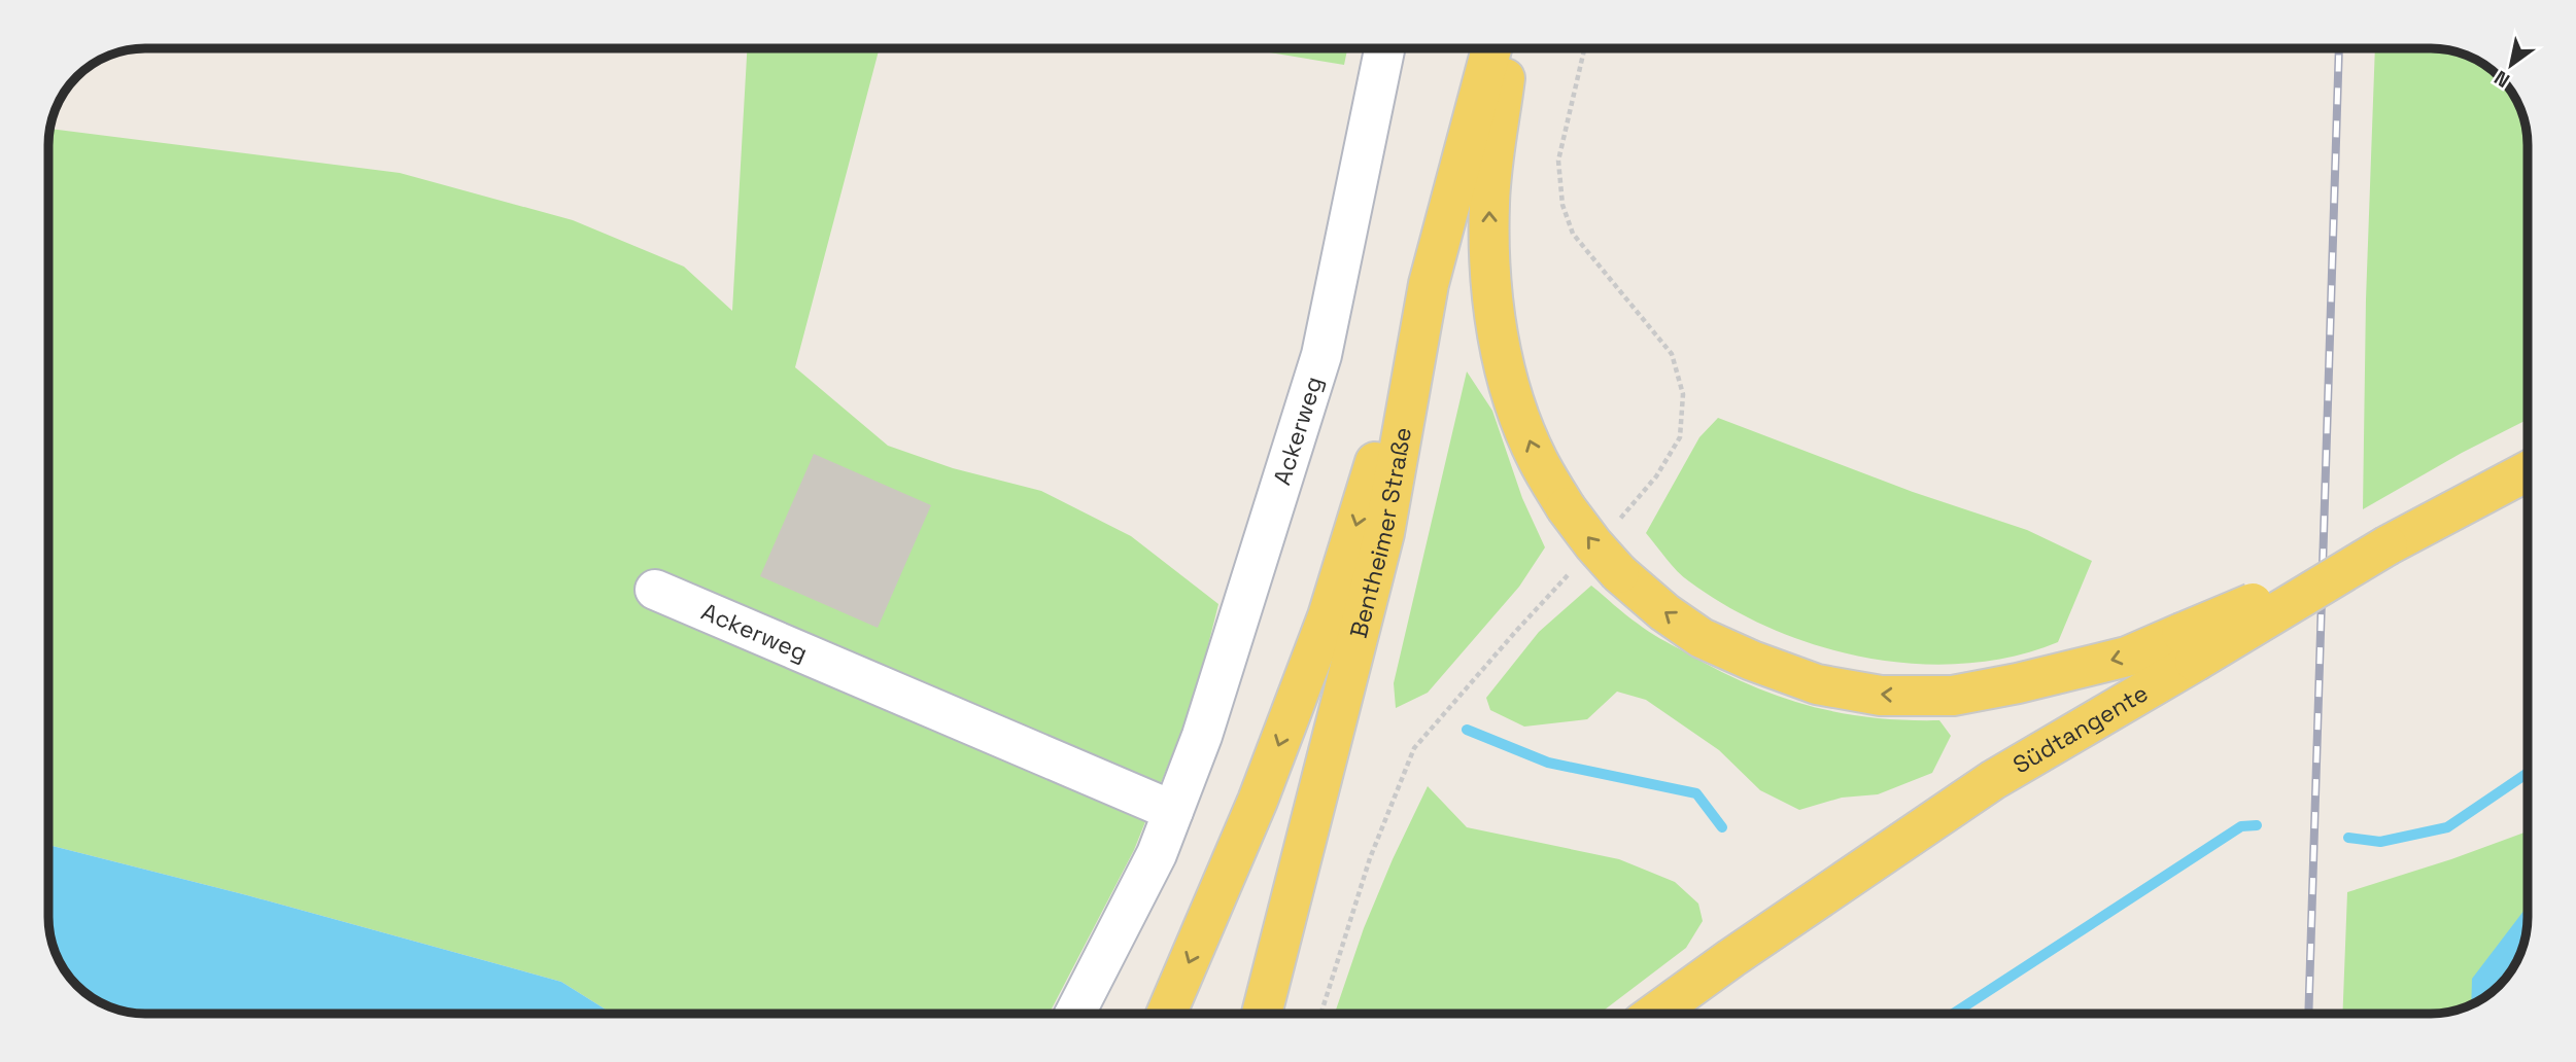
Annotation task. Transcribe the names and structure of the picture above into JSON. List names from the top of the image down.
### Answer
{
  "streets": {
    "main road": ["Bentheimer Straße", "Südtangente"],
    "street": ["Ackerweg"]
  },
  "north": "bottom left"
}
